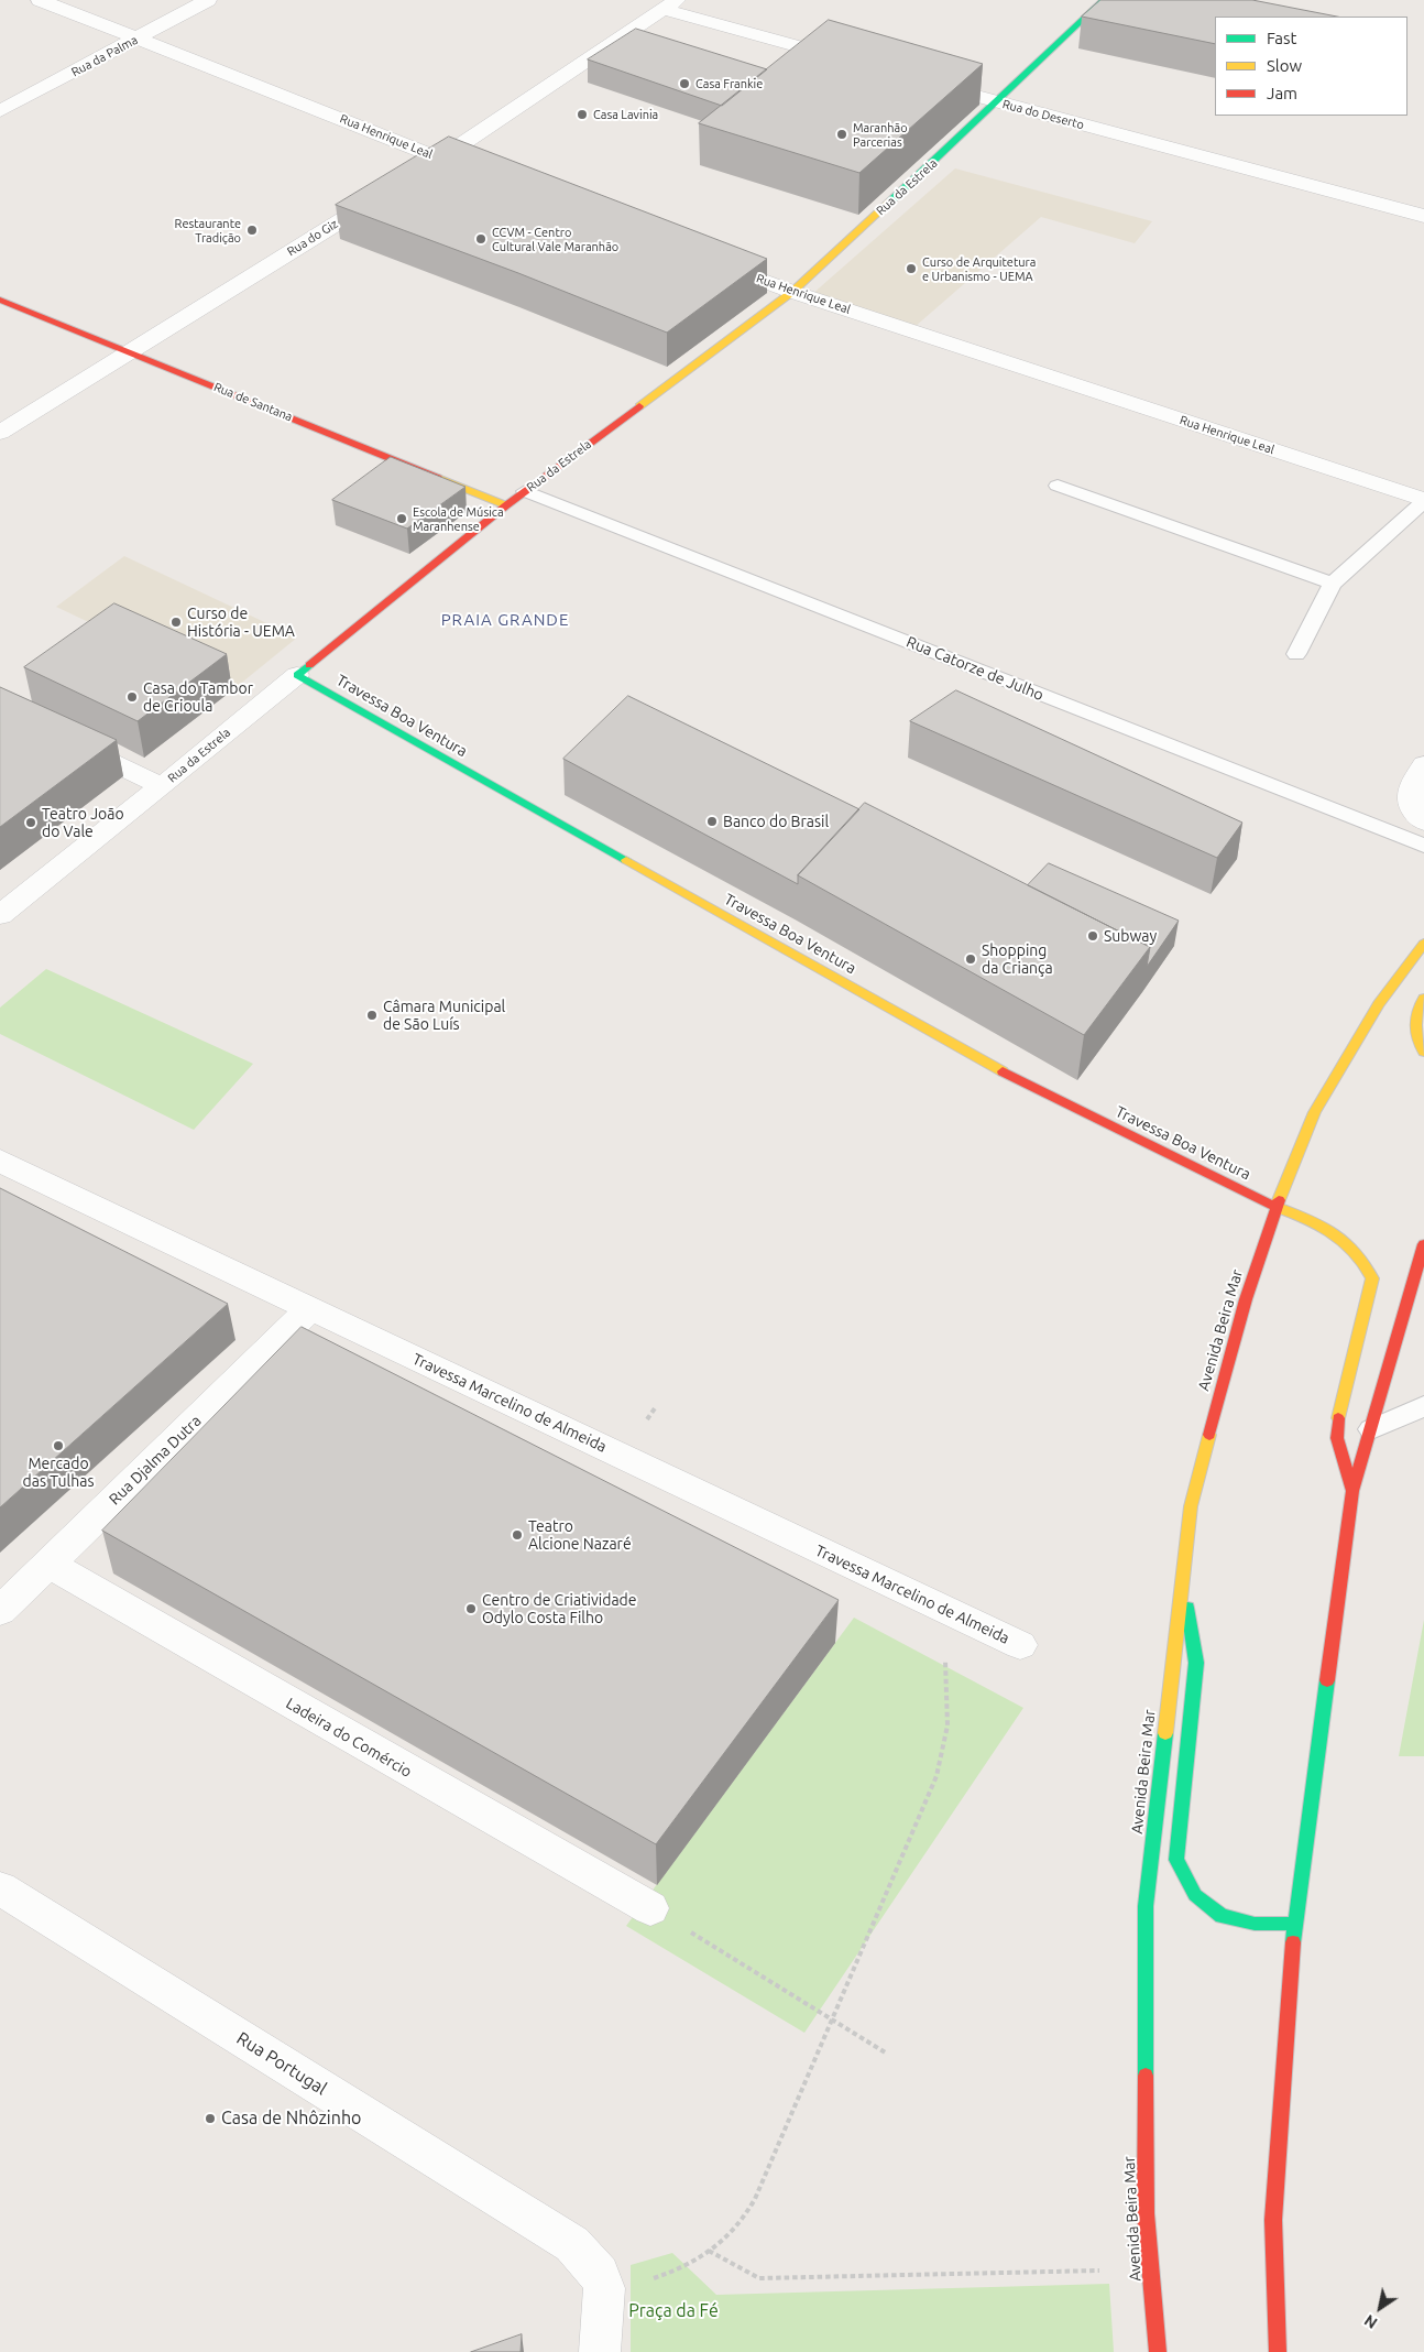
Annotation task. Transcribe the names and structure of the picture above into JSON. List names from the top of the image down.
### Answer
{
  "streets": {
    "street": [
      "Rua da Palma",
      "Rua do Deserto",
      "Rua Henrique Leal",
      "Rua da Estrela",
      "Rua do Giz",
      "Rua de Santana",
      "Travessa Boa Ventura",
      "Avenida Beira Mar",
      "Travessa Marcelino de Almeida",
      "Rua Djalma Dutra",
      "Ladeira do Comércio",
      "Rua Portugal"
    ],
    "lane": ["Rua Catorze de Julho"]
  },
  "crossings": [
    ["Rua da Palma", "Rua Henrique Leal"],
    ["Rua do Deserto", "Rua da Estrela"],
    ["Rua Henrique Leal", "Rua da Estrela"],
    ["Rua da Estrela", "Rua de Santana"],
    ["Rua da Estrela", "Rua Catorze de Julho"],
    ["Rua da Estrela", "Travessa Boa Ventura"],
    ["Rua do Giz", "Rua de Santana"],
    ["Travessa Boa Ventura", "Avenida Beira Mar"],
    ["Travessa Marcelino de Almeida", "Rua Djalma Dutra"],
    ["Rua Djalma Dutra", "Ladeira do Comércio"]
  ],
  "districts": ["PRAIA GRANDE"],
  "parks": ["Praça da Fé"],
  "places": [
    "Casa Frankie",
    "Casa Lavinia",
    "Maranhão Parcerias",
    "Restaurante Tradição",
    "CCVM - Centro Cultural Vale Maranhão",
    "Curso de Arquitetura e Urbanismo - UEMA",
    "Escola de Música Maranhense",
    "Curso de História - UEMA",
    "Casa do Tambor de Crioula",
    "Banco do Brasil",
    "Teatro João do Vale",
    "Subway",
    "Shopping da Criança",
    "Câmara Municipal de São Luís",
    "Mercado das Tulhas",
    "Teatro Alcione Nazaré",
    "Centro de Criatividade Odylo Costa Filho",
    "Casa de Nhôzinho"
  ],
  "legend": ["Fast", "Slow", "Jam"],
  "north": "bottom left"
}
